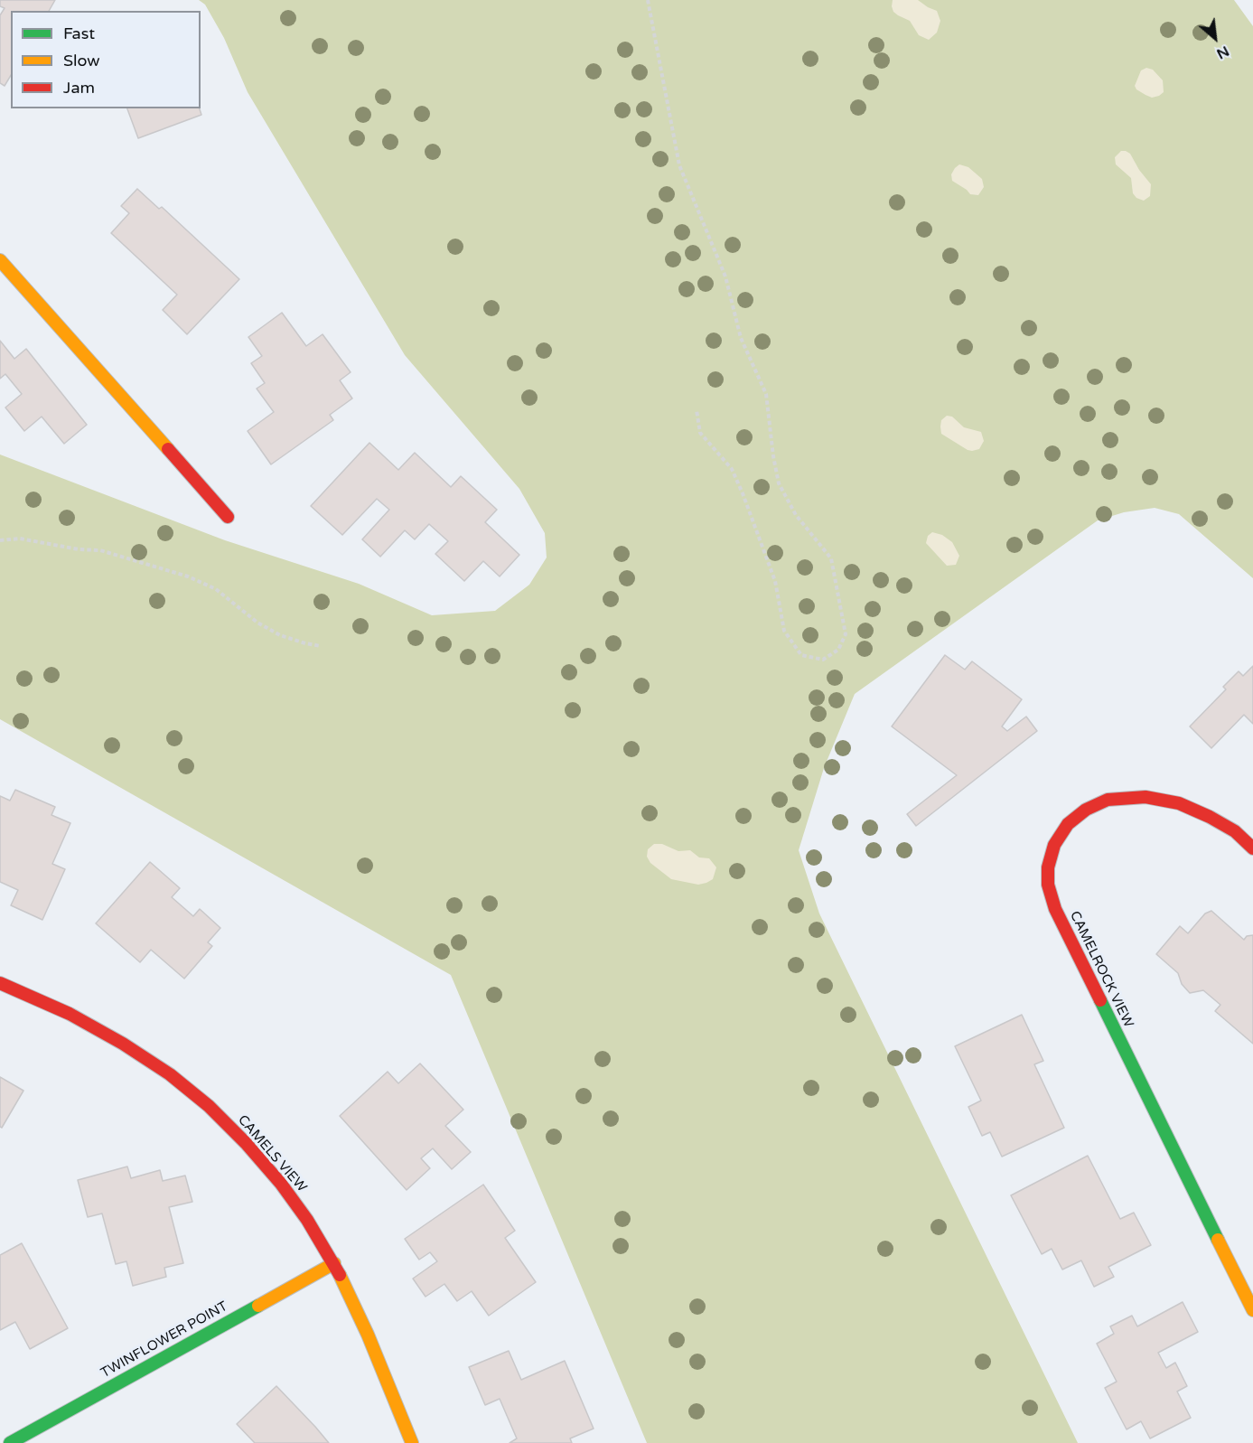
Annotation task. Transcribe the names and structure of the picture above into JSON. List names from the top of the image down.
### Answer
{
  "streets": {
    "street": ["CAMELROCK VIEW", "CAMELS VIEW", "TWINFLOWER POINT"]
  },
  "crossings": [
    ["CAMELS VIEW", "TWINFLOWER POINT"]
  ],
  "legend": ["Fast", "Slow", "Jam"],
  "north": "bottom right"
}
